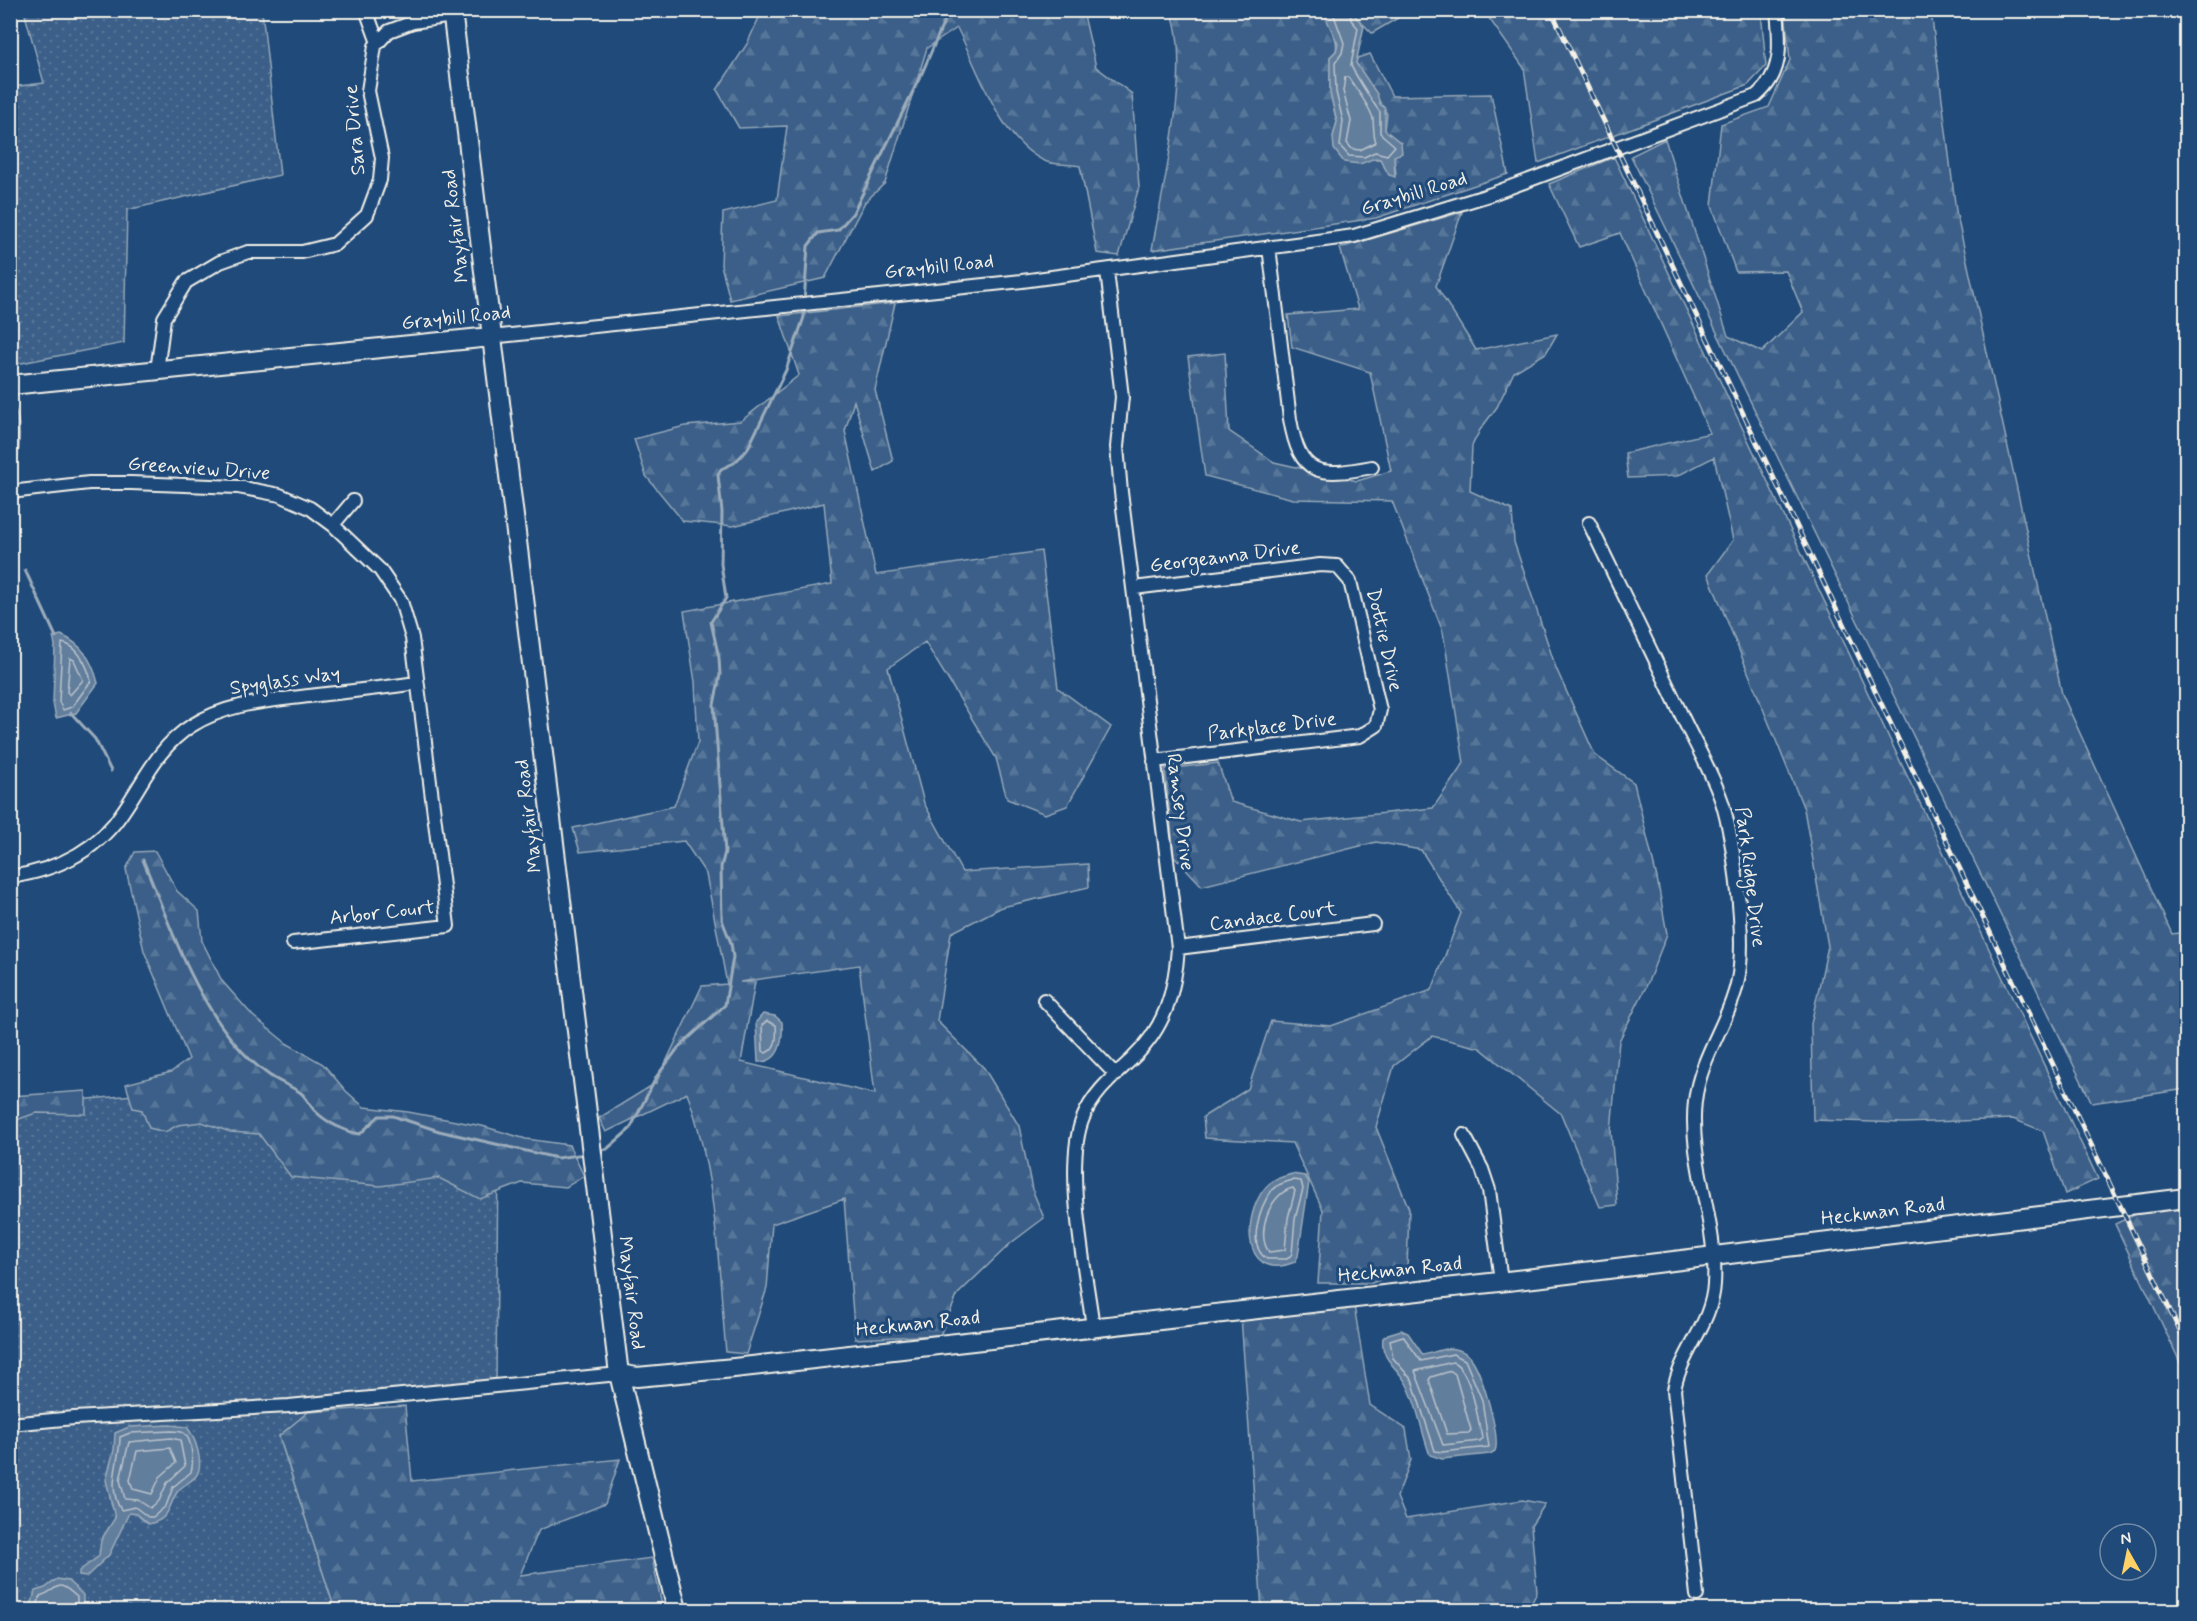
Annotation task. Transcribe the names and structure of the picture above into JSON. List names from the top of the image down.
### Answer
{
  "streets": {
    "street": [
      "Sara Drive",
      "Graybill Road",
      "Mayfair Road",
      "Greenview Drive",
      "Georgeanna Drive",
      "Dottie Drive",
      "Spyglass Way",
      "Parkplace Drive",
      "Ramsey Drive",
      "Park Ridge Drive",
      "Arbor Court",
      "Candace Court",
      "Heckman Road"
    ]
  },
  "crossings": [
    ["Sara Drive", "Graybill Road"],
    ["Graybill Road", "Mayfair Road"],
    ["Graybill Road", "Ramsey Drive"],
    ["Mayfair Road", "Heckman Road"],
    ["Greenview Drive", "Spyglass Way"],
    ["Greenview Drive", "Arbor Court"],
    ["Georgeanna Drive", "Dottie Drive"],
    ["Georgeanna Drive", "Ramsey Drive"],
    ["Dottie Drive", "Parkplace Drive"],
    ["Parkplace Drive", "Ramsey Drive"],
    ["Ramsey Drive", "Candace Court"],
    ["Ramsey Drive", "Heckman Road"],
    ["Park Ridge Drive", "Heckman Road"]
  ],
  "north": "top"
}
